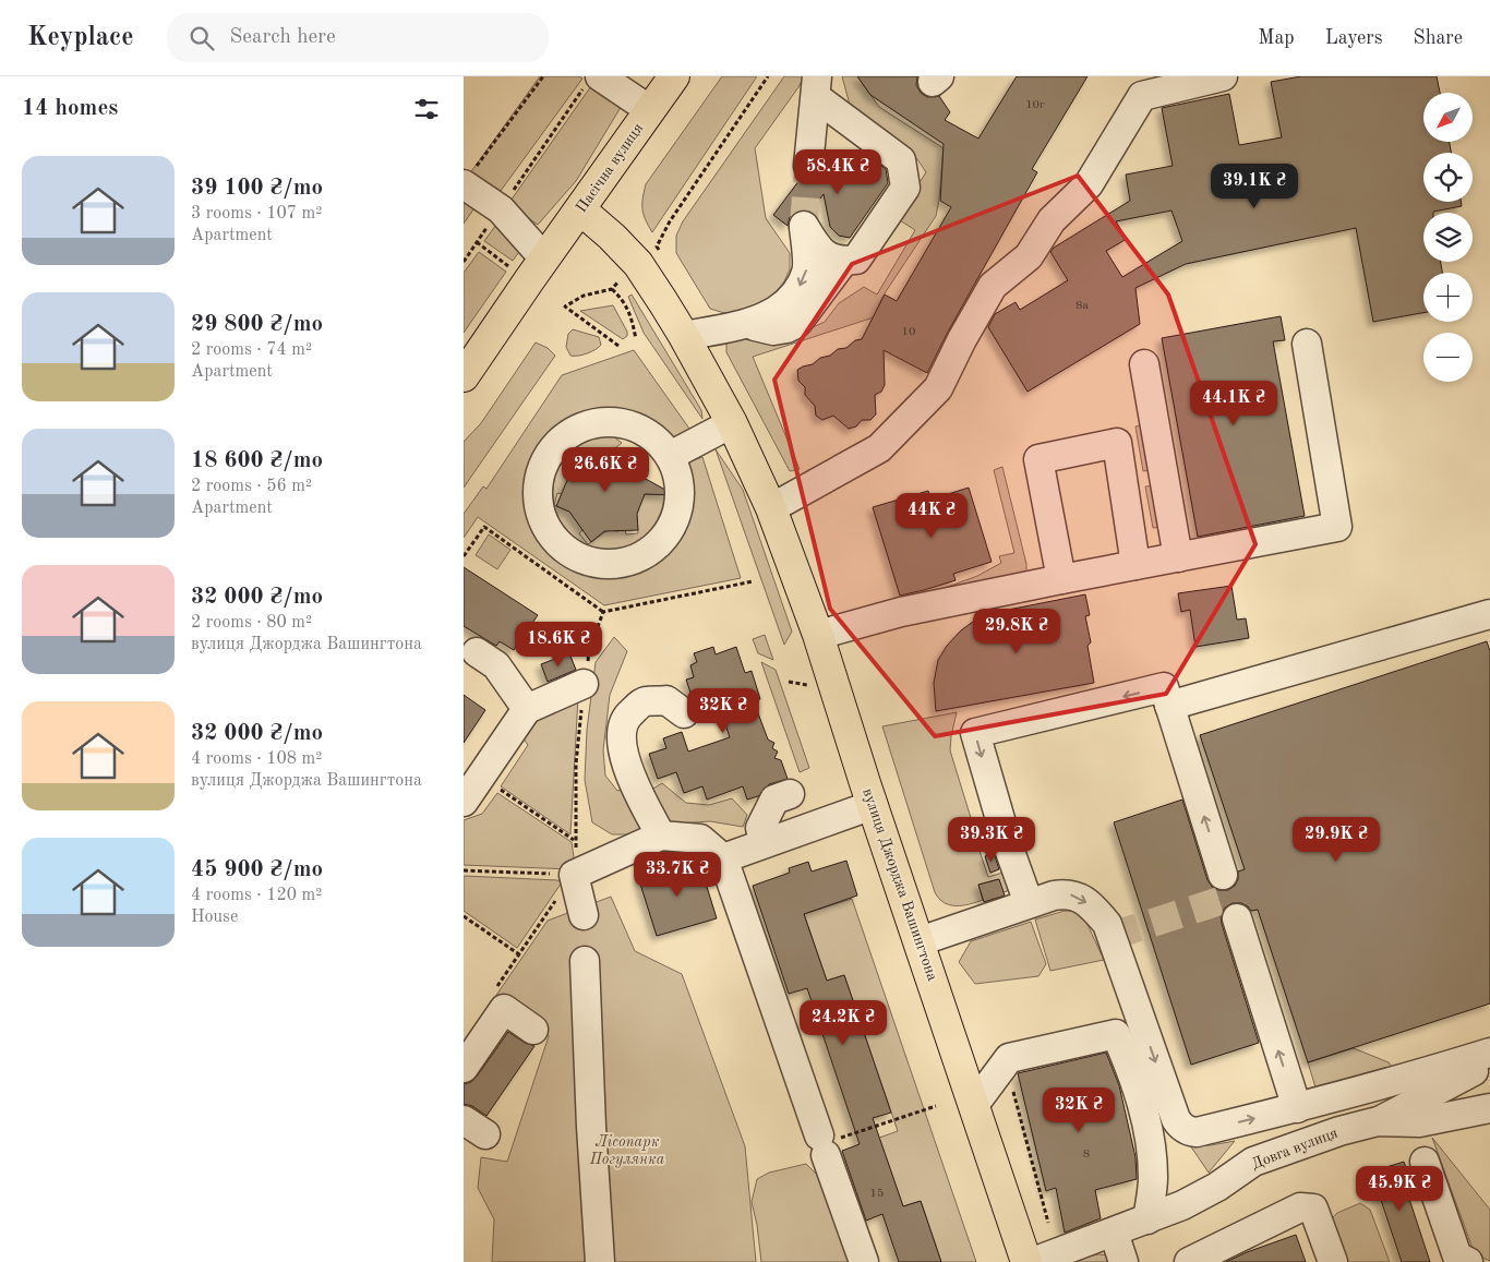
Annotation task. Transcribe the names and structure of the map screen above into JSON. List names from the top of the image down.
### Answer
{
  "streets": {
    "main road": ["Пасічна вулиця", "вулиця Джорджа Вашингтона"],
    "street": ["Довга вулиця"]
  },
  "crossings": [
    ["Пасічна вулиця", "вулиця Джорджа Вашингтона"]
  ],
  "parks": ["Лісопарк Погулянка"],
  "house_numbers": [
    "10г",
    "8а",
    "10",
    "8",
    "15"
  ],
  "north": "bottom left",
  "page": {
    "header": "Keyplace",
    "search": "Search here",
    "nav": ["Map", "Layers", "Share"],
    "heading": "14 homes",
    "map_buttons": ["+", "−"],
    "list": [
      {
        "name": "39 100 ₴/mo",
        "note": "3 rooms · 107 m² · Apartment"
      },
      {
        "name": "29 800 ₴/mo",
        "note": "2 rooms · 74 m² · Apartment"
      },
      {
        "name": "18 600 ₴/mo",
        "note": "2 rooms · 56 m² · Apartment"
      },
      {
        "name": "32 000 ₴/mo",
        "note": "2 rooms · 80 m² · вулиця Джорджа Вашингтона"
      },
      {
        "name": "32 000 ₴/mo",
        "note": "4 rooms · 108 m² · вулиця Джорджа Вашингтона"
      },
      {
        "name": "45 900 ₴/mo",
        "note": "4 rooms · 120 m² · House"
      }
    ],
    "price": [
      "58.4K ₴",
      "39.1K ₴",
      "44.1K ₴",
      "26.6K ₴",
      "44K ₴",
      "29.8K ₴",
      "18.6K ₴",
      "32K ₴",
      "39.3K ₴",
      "29.9K ₴",
      "33.7K ₴",
      "24.2K ₴",
      "32K ₴",
      "45.9K ₴"
    ]
  }
}
